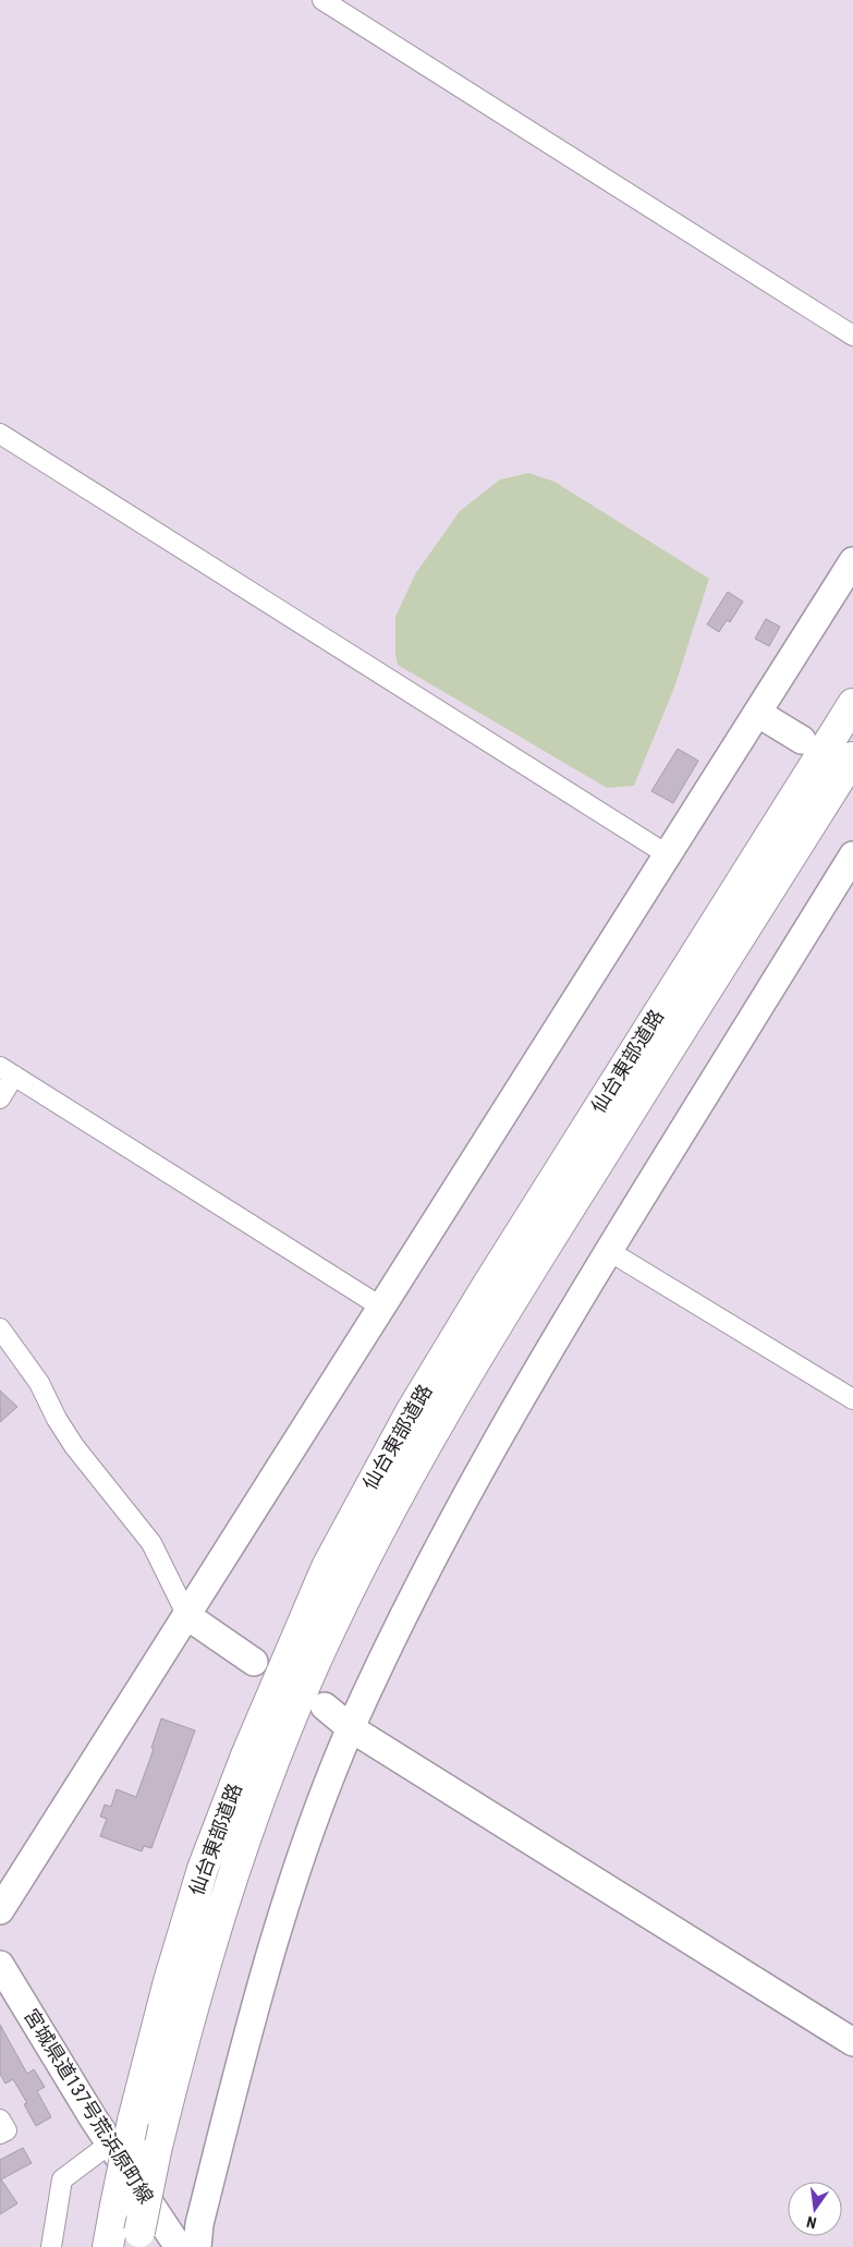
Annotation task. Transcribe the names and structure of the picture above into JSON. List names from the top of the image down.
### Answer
{
  "streets": {
    "highway": ["仙台東部道路"],
    "street": ["宮城県道137号荒浜原町線"]
  },
  "north": "bottom"
}
